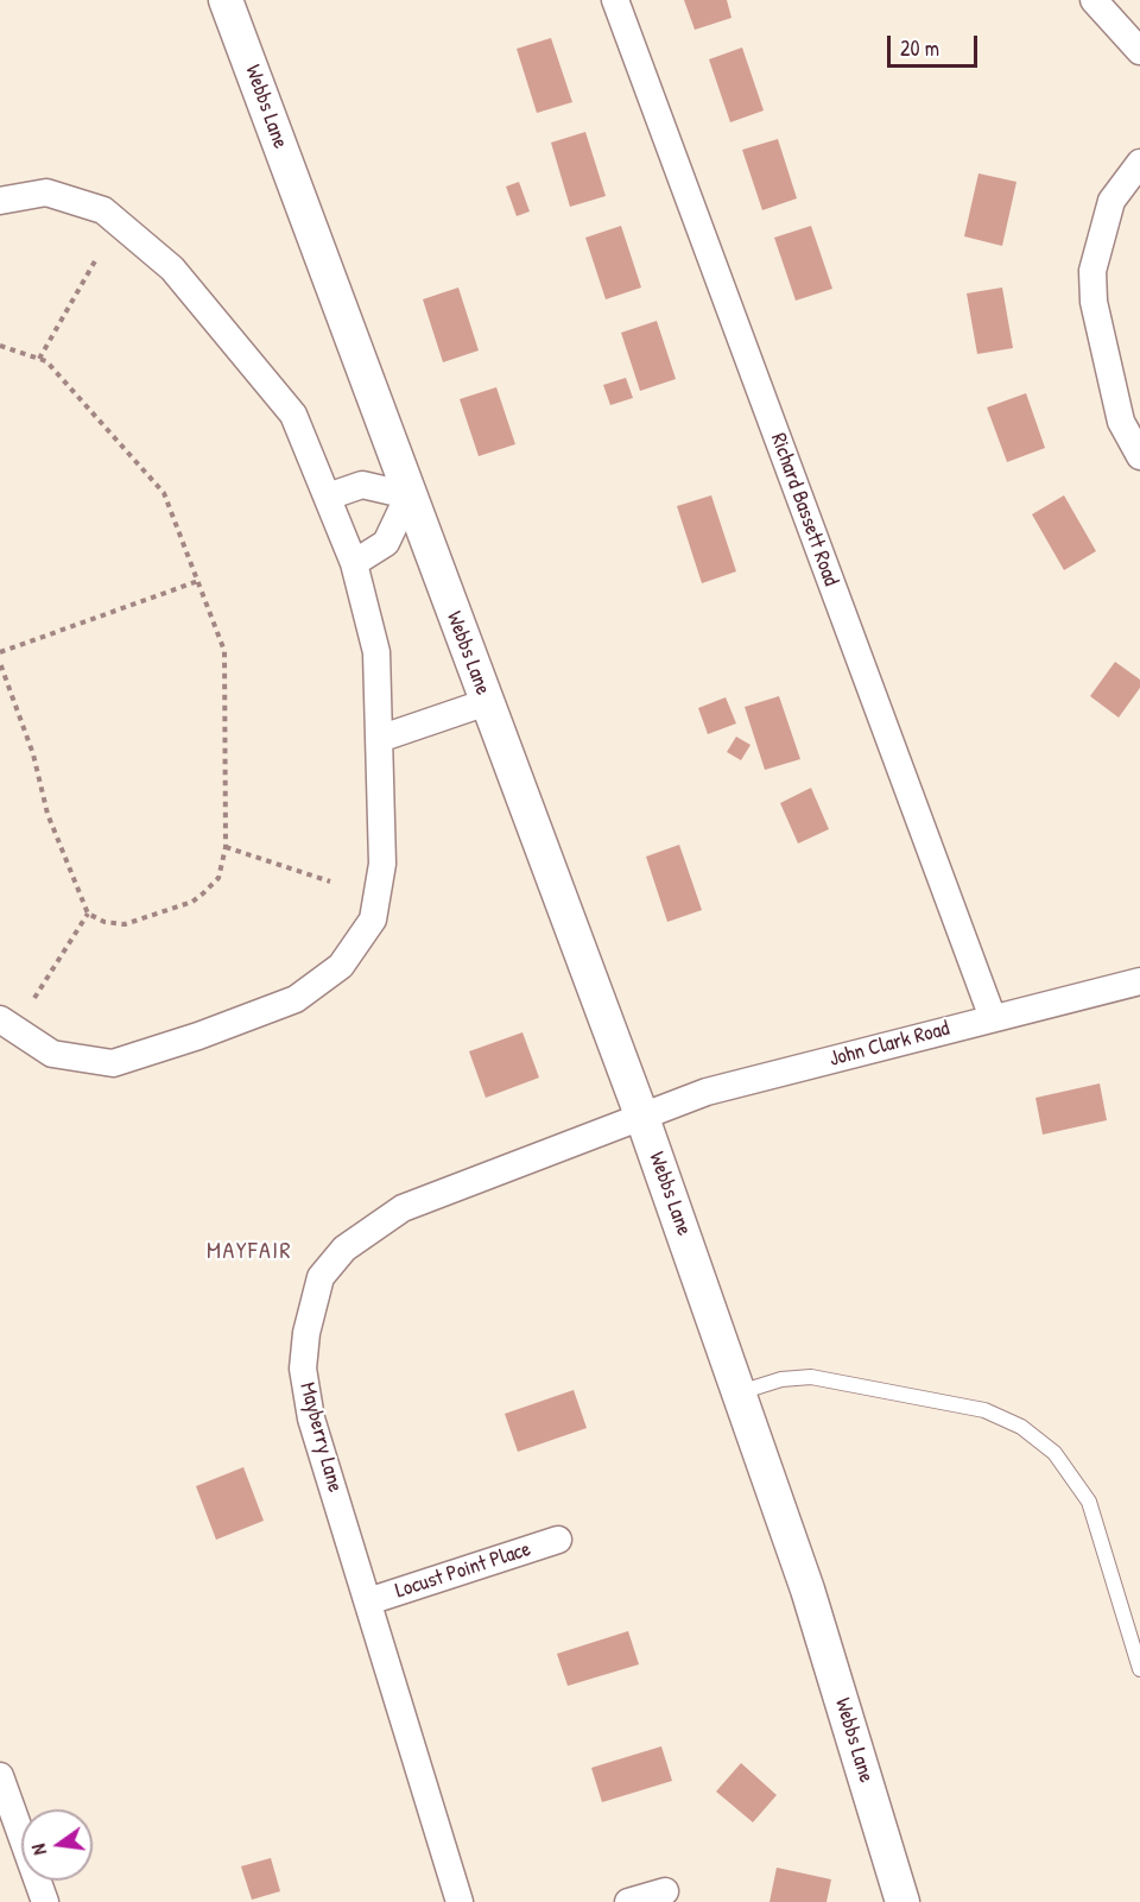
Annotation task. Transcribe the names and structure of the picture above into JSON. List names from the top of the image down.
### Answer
{
  "streets": {
    "street": [
      "Webbs Lane",
      "Richard Bassett Road",
      "John Clark Road",
      "Mayberry Lane",
      "Locust Point Place"
    ]
  },
  "crossings": [
    ["Webbs Lane", "John Clark Road"],
    ["Webbs Lane", "Mayberry Lane"],
    ["Richard Bassett Road", "John Clark Road"],
    ["John Clark Road", "Mayberry Lane"],
    ["Mayberry Lane", "Locust Point Place"]
  ],
  "districts": ["MAYFAIR"],
  "scale_bar": "20 m",
  "north": "left"
}
